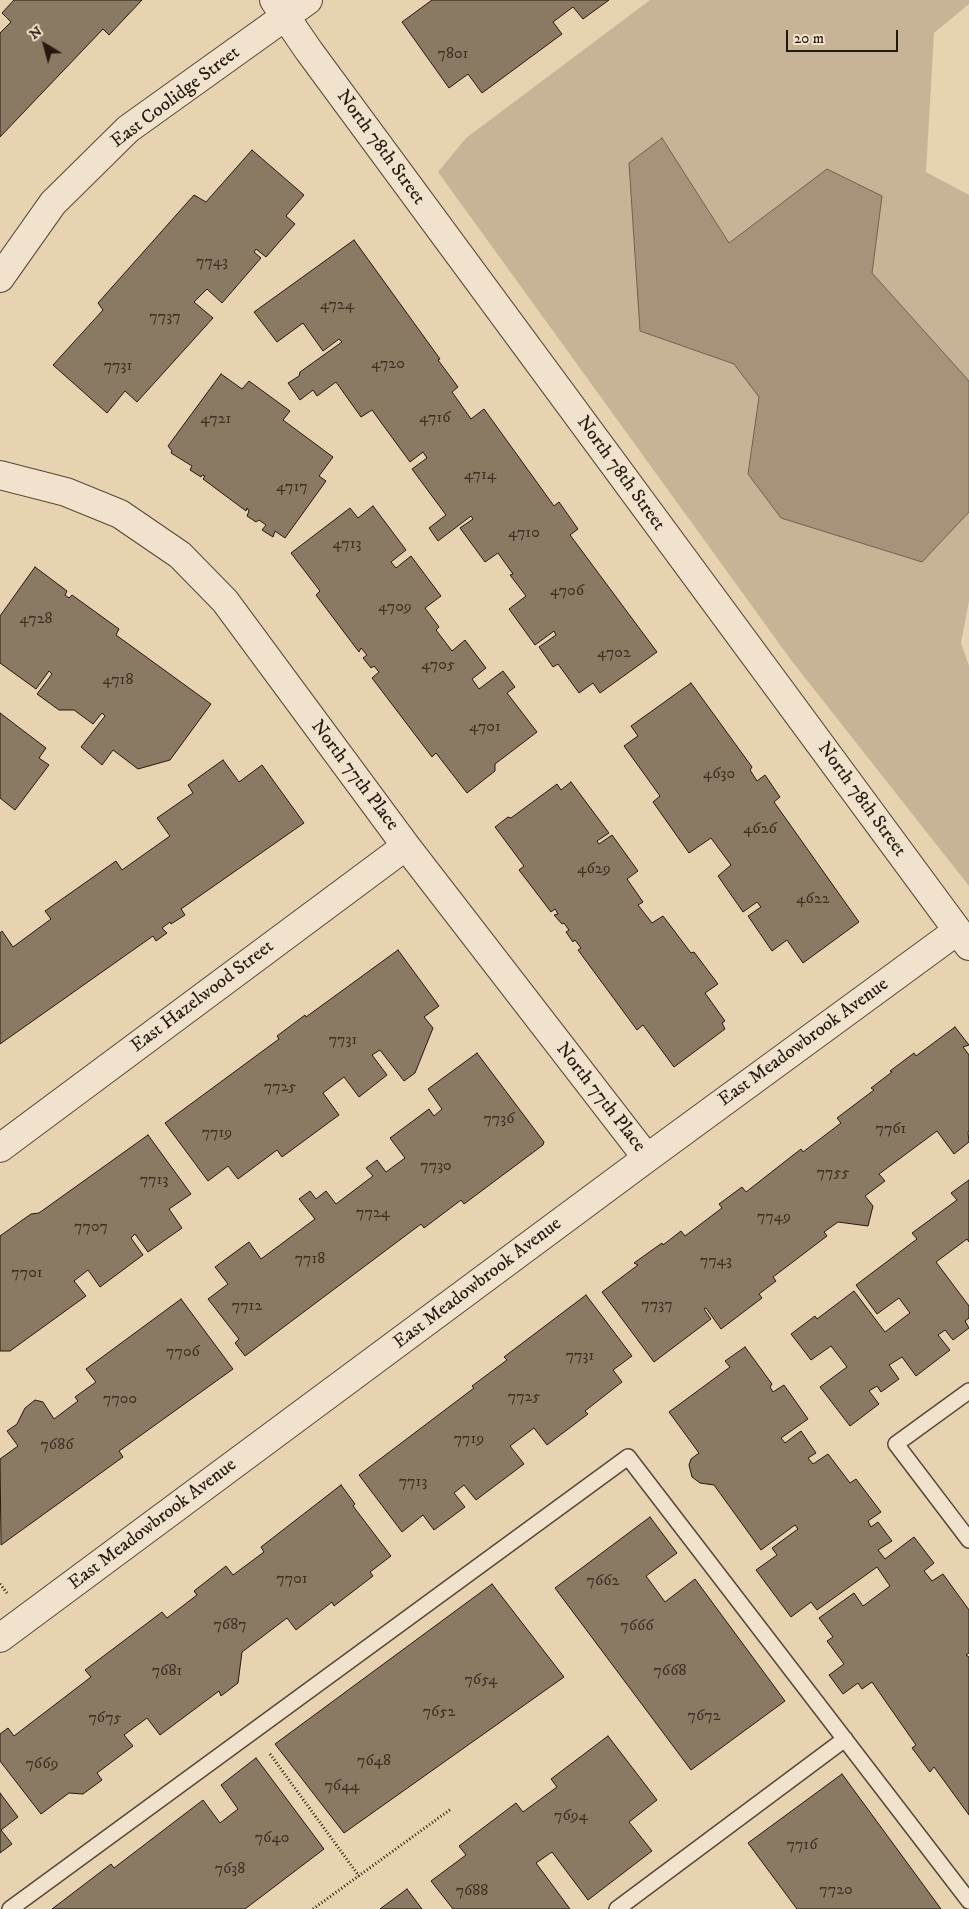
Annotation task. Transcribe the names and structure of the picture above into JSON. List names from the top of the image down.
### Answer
{
  "streets": {
    "street": [
      "East Coolidge Street",
      "North 78th Street",
      "North 77th Place",
      "East Hazelwood Street",
      "East Meadowbrook Avenue"
    ]
  },
  "crossings": [
    ["East Coolidge Street", "North 78th Street"],
    ["North 78th Street", "East Meadowbrook Avenue"],
    ["North 77th Place", "East Hazelwood Street"],
    ["North 77th Place", "East Meadowbrook Avenue"]
  ],
  "house_numbers": [
    "7801",
    "7743",
    "4724",
    "7737",
    "4720",
    "7731",
    "4716",
    "4721",
    "4714",
    "4717",
    "4710",
    "4713",
    "4706",
    "4709",
    "4728",
    "4702",
    "4705",
    "4718",
    "4701",
    "4630",
    "4626",
    "4629",
    "4622",
    "7731",
    "7725",
    "7736",
    "7761",
    "7719",
    "7730",
    "7755",
    "7713",
    "7724",
    "7749",
    "7707",
    "7718",
    "7743",
    "7701",
    "7737",
    "7712",
    "7706",
    "7731",
    "7725",
    "7700",
    "7719",
    "7686",
    "7713",
    "7701",
    "7662",
    "7687",
    "7666",
    "7681",
    "7668",
    "7654",
    "7652",
    "7672",
    "7675",
    "7648",
    "7669",
    "7644",
    "7694",
    "7640",
    "7716",
    "7638",
    "7720",
    "7688"
  ],
  "scale_bar": "20 m",
  "north": "top left"
}
